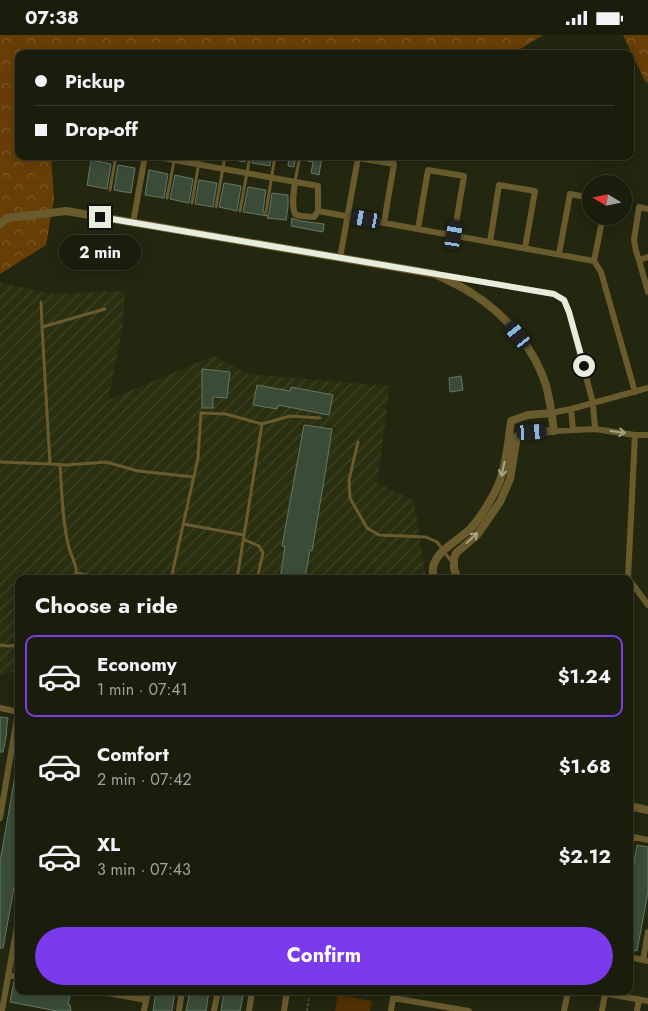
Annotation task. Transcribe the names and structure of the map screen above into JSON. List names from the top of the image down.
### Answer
{
  "north": "left",
  "page": {
    "status": "07:38",
    "banner": ["Pickup", "Drop-off"],
    "bubble": "2 min",
    "heading": "Choose a ride",
    "list": [
      {
        "name": "Economy",
        "note": "1 min · 07:41",
        "value": "$1.24"
      },
      {
        "name": "Comfort",
        "note": "2 min · 07:42",
        "value": "$1.68"
      },
      {
        "name": "XL",
        "note": "3 min · 07:43",
        "value": "$2.12"
      }
    ],
    "buttons": "Confirm"
  }
}
